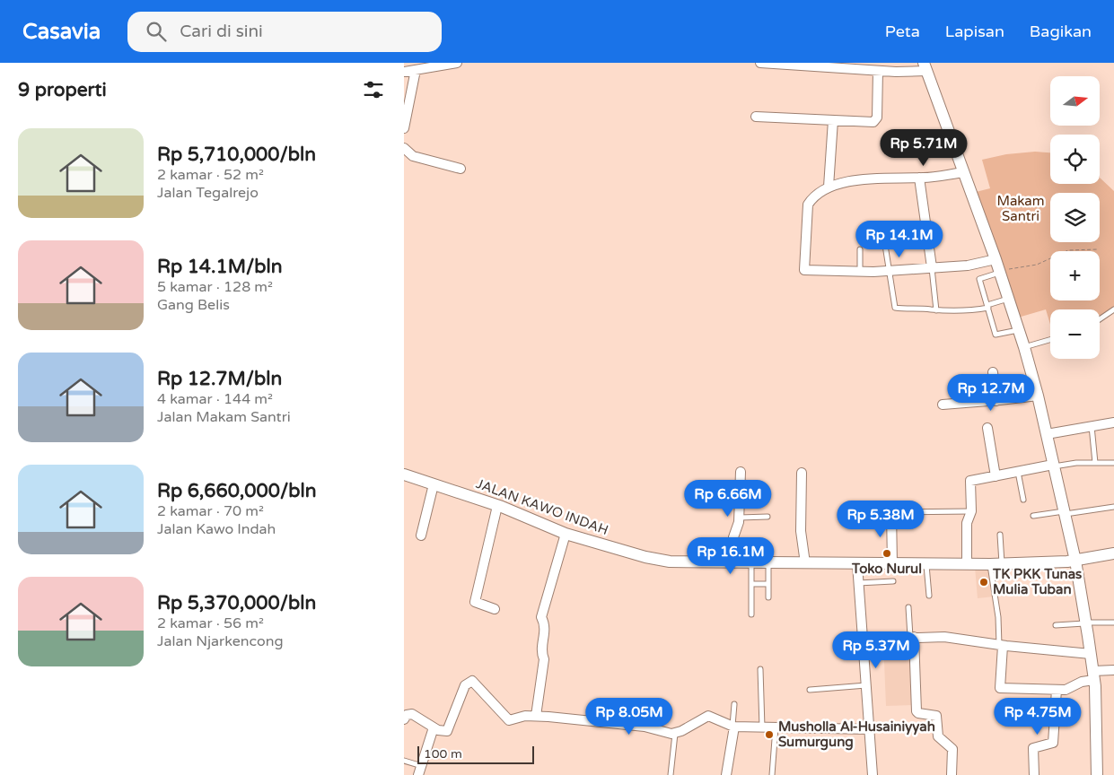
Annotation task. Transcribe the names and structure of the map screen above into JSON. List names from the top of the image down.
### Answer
{
  "streets": {
    "street": ["JALAN KAWO INDAH"]
  },
  "parks": ["Makam Santri"],
  "places": ["Toko Nurul", "TK PKK Tunas Mulia Tuban", "Musholla Al-Husainiyyah Sumurgung"],
  "scale_bar": "100 m",
  "north": "right",
  "page": {
    "header": "Casavia",
    "search": "Cari di sini",
    "nav": ["Peta", "Lapisan", "Bagikan"],
    "heading": "9 properti",
    "map_buttons": ["+", "−"],
    "list": [
      {
        "name": "Rp 5,710,000/bln",
        "note": "2 kamar · 52 m² · Jalan Tegalrejo"
      },
      {
        "name": "Rp 14.1M/bln",
        "note": "5 kamar · 128 m² · Gang Belis"
      },
      {
        "name": "Rp 12.7M/bln",
        "note": "4 kamar · 144 m² · Jalan Makam Santri"
      },
      {
        "name": "Rp 6,660,000/bln",
        "note": "2 kamar · 70 m² · Jalan Kawo Indah"
      },
      {
        "name": "Rp 5,370,000/bln",
        "note": "2 kamar · 56 m² · Jalan Njarkencong"
      }
    ],
    "price": [
      "Rp 5.71M",
      "Rp 14.1M",
      "Rp 12.7M",
      "Rp 6.66M",
      "Rp 5.38M",
      "Rp 16.1M",
      "Rp 5.37M",
      "Rp 8.05M",
      "Rp 4.75M"
    ],
    "scale": "100 m"
  }
}
